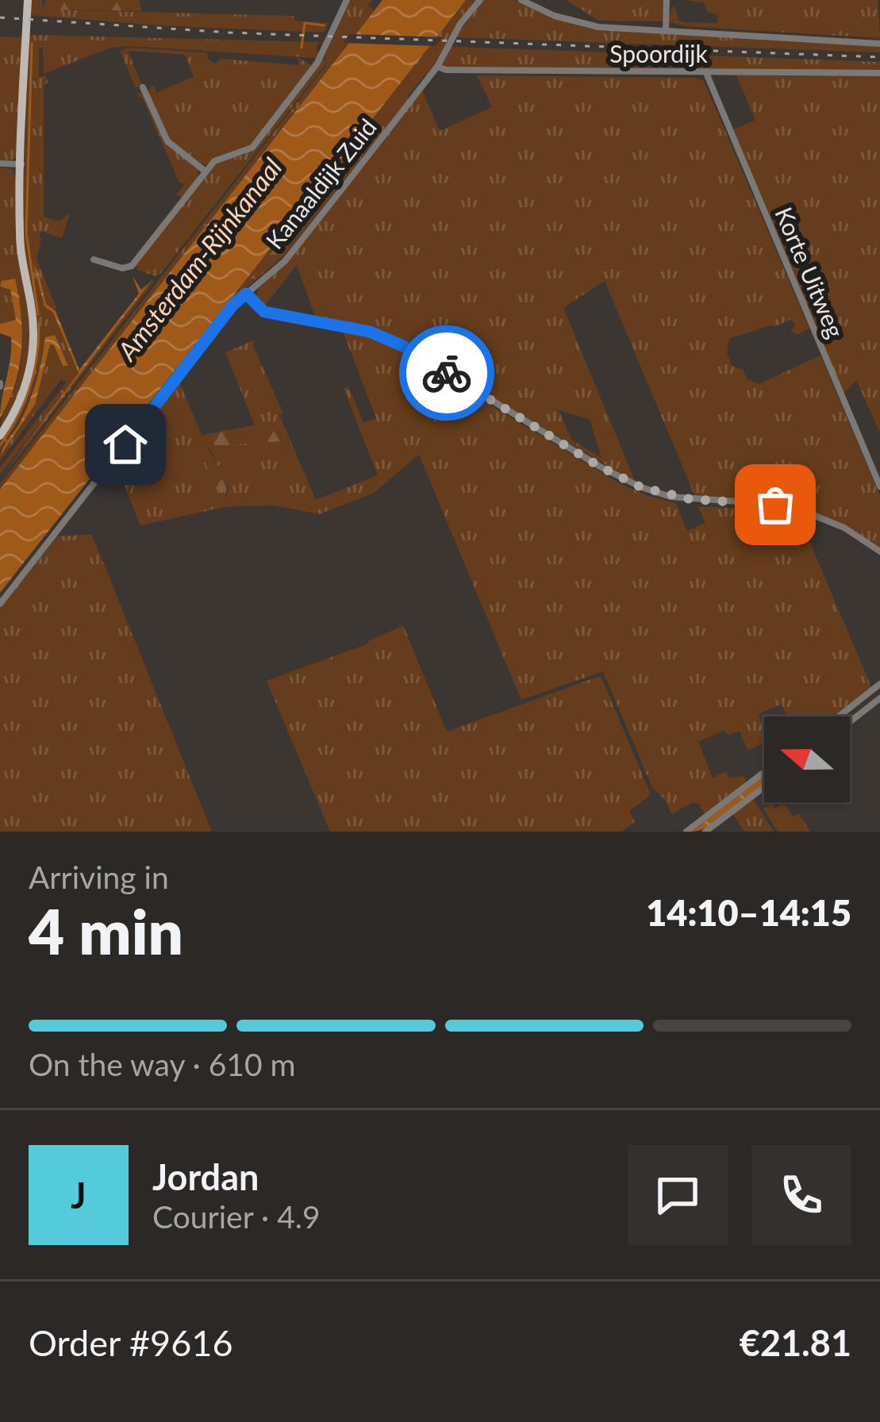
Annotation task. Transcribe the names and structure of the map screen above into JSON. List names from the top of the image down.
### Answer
{
  "streets": {
    "street": ["Spoordijk", "Kanaaldijk Zuid", "Korte Uitweg"]
  },
  "crossings": [
    ["Spoordijk", "Kanaaldijk Zuid"],
    ["Spoordijk", "Korte Uitweg"]
  ],
  "water": ["Amsterdam-Rijnkanaal"],
  "north": "left",
  "page": {
    "heading": ["4 min", "Arriving in", "14:10–14:15"],
    "panel": [
      "Jordan",
      "Courier · 4.9",
      "Order #9616",
      "€21.81"
    ],
    "bar": "On the way · 610 m",
    "round": "J"
  }
}
